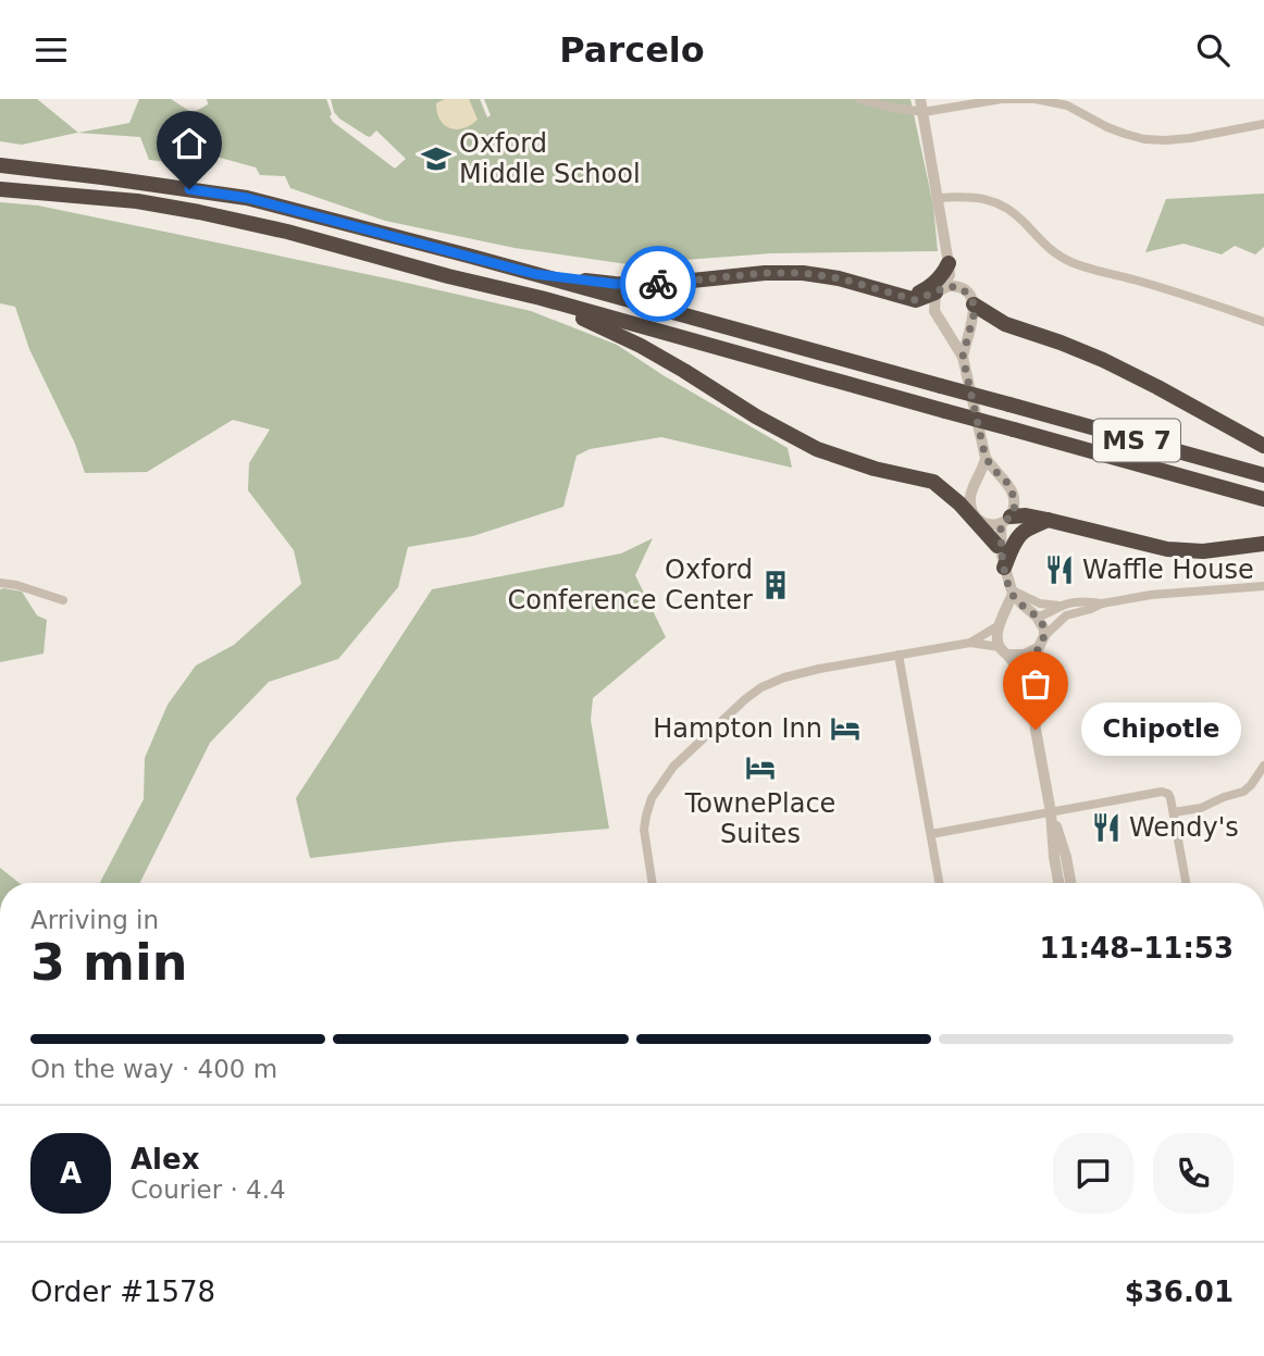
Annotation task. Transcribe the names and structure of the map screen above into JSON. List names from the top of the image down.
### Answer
{
  "streets": {
    "highway": ["MS 7"]
  },
  "places": {
    "school or university": ["Oxford Middle School"],
    "restaurant": ["Waffle House", "Wendy's"],
    "building": ["Oxford Conference Center"],
    "hotel": ["Hampton Inn", "TownePlace Suites"],
    "other": ["Chipotle"]
  },
  "page": {
    "header": "Parcelo",
    "bubble": "Chipotle",
    "heading": ["3 min", "Arriving in", "11:48–11:53"],
    "panel": [
      "Alex",
      "Courier · 4.4",
      "Order #1578",
      "$36.01"
    ],
    "bar": "On the way · 400 m",
    "round": "A"
  }
}
